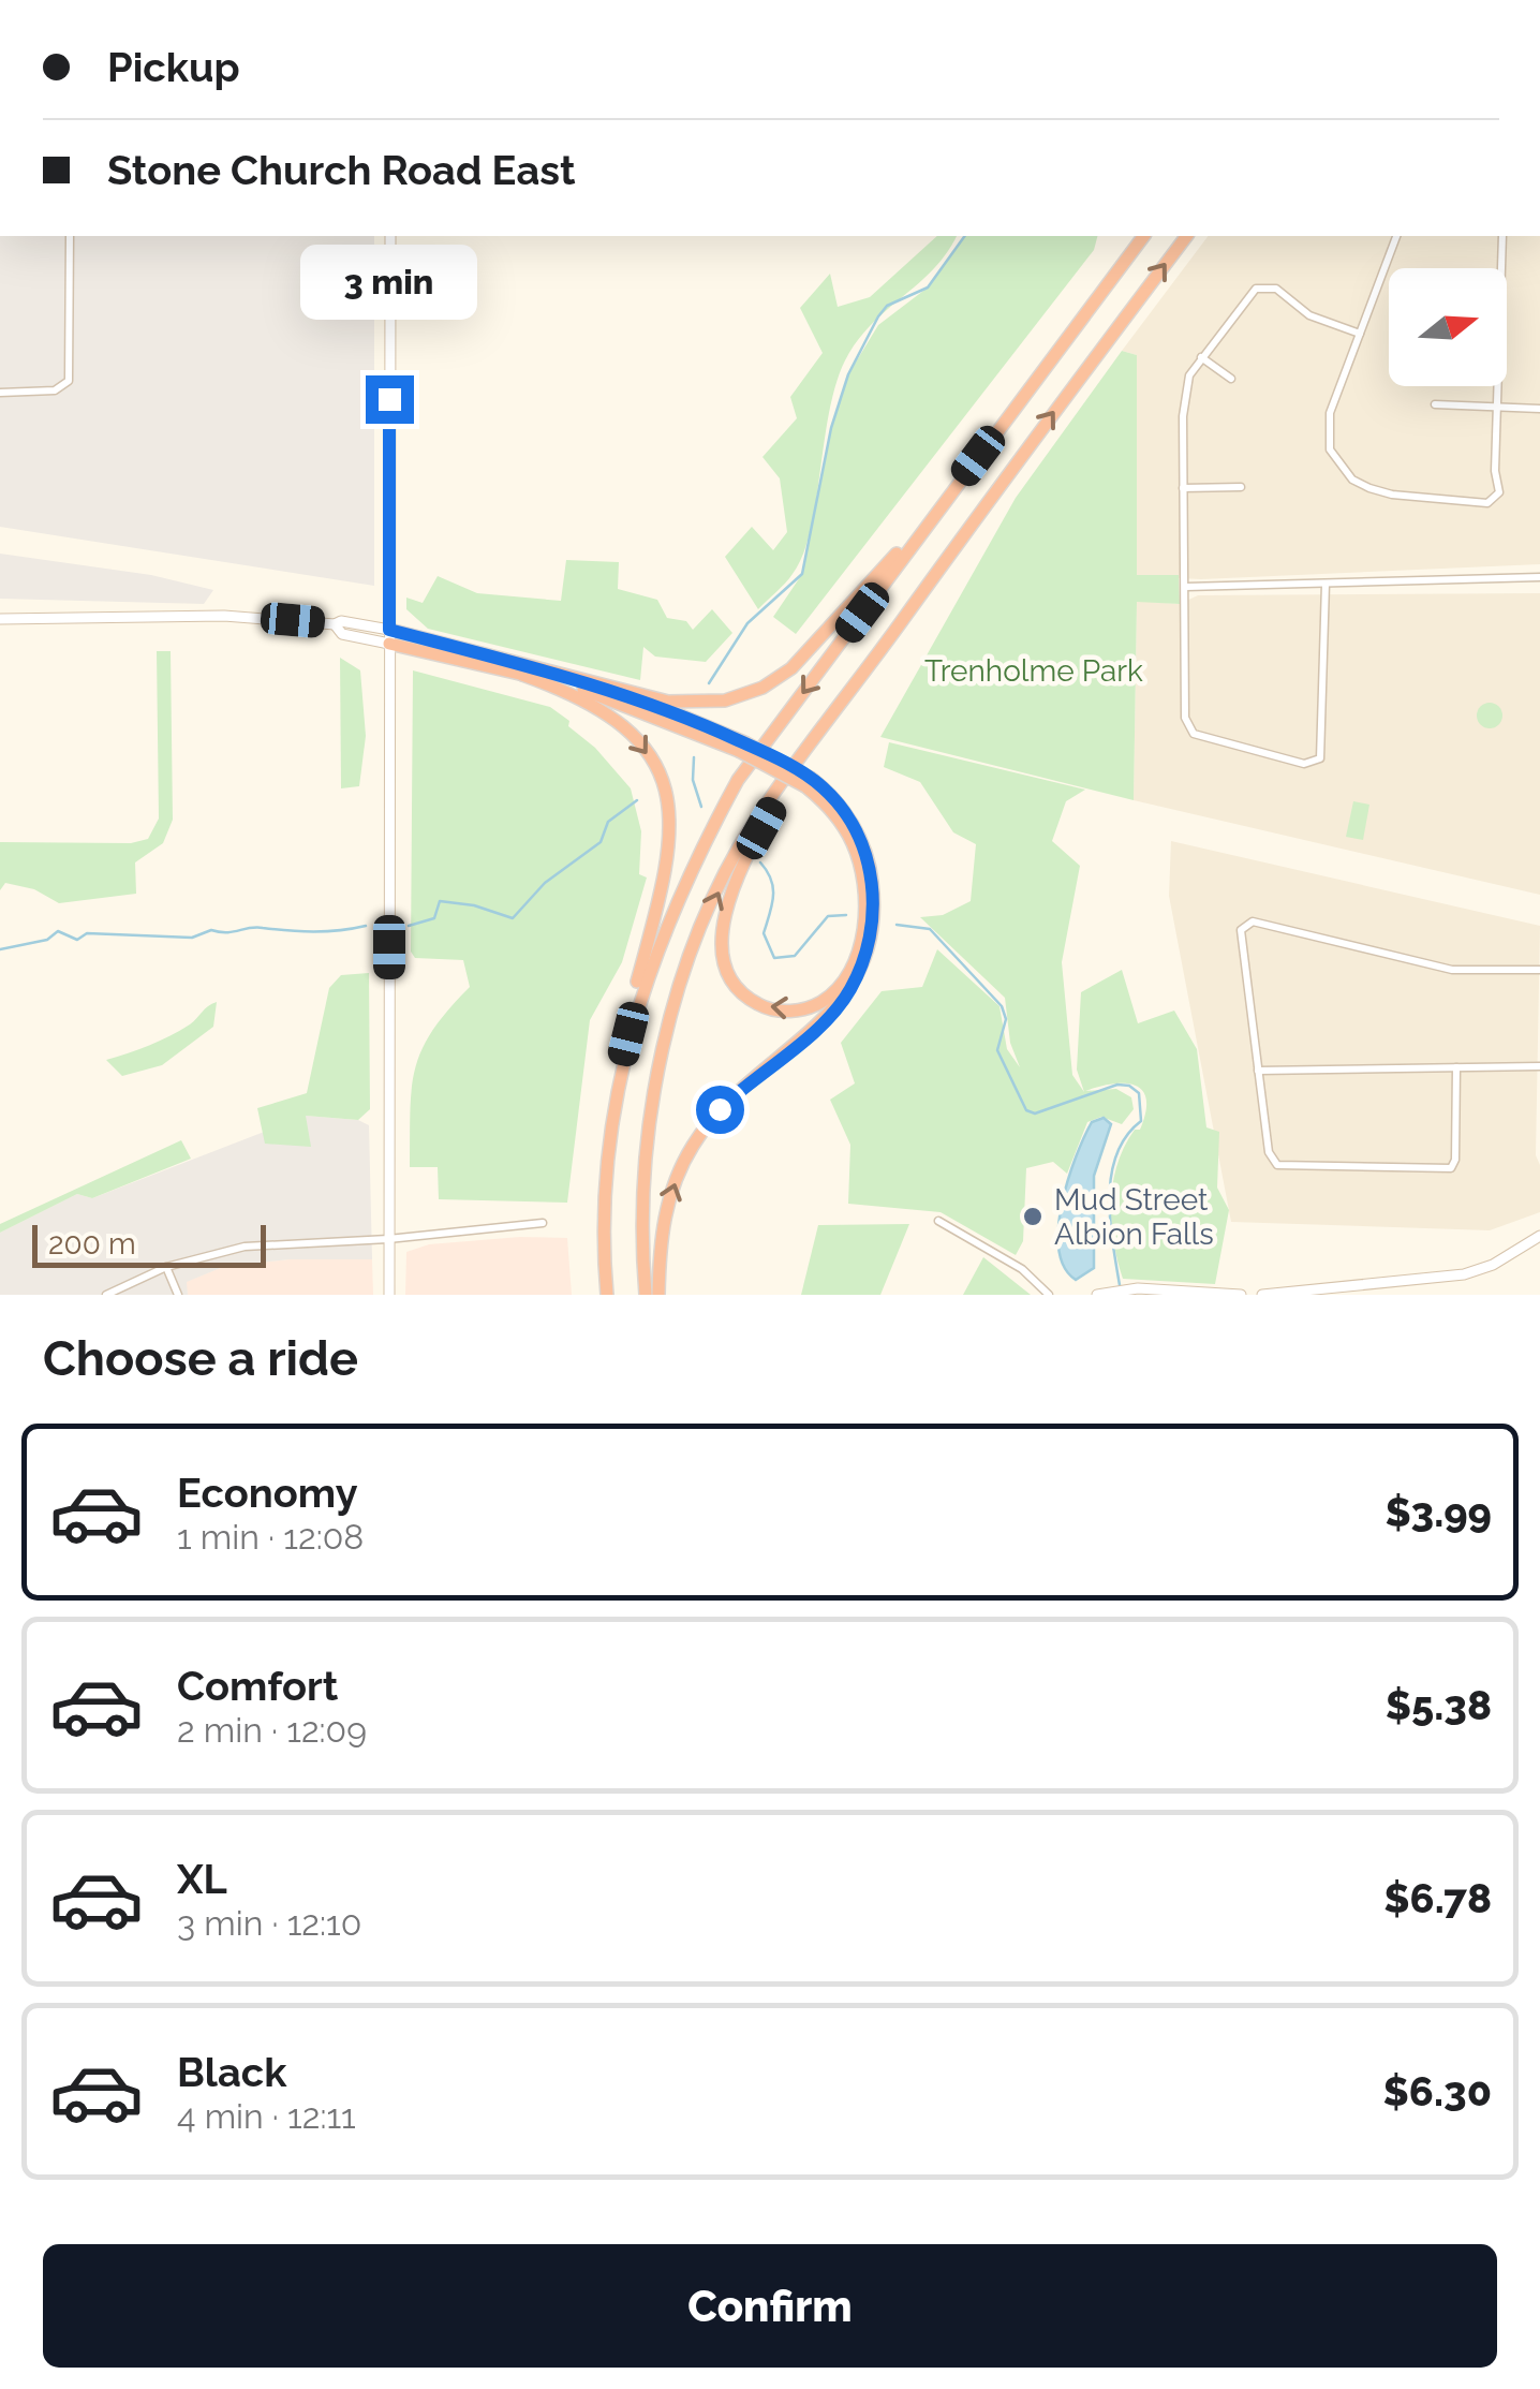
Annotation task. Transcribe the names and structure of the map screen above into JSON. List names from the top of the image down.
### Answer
{
  "parks": ["Trenholme Park"],
  "places": ["Mud Street Albion Falls"],
  "scale_bar": "200 m",
  "north": "right",
  "page": {
    "banner": ["Pickup", "Stone Church Road East"],
    "bubble": "3 min",
    "scale": "200 m",
    "heading": "Choose a ride",
    "list": [
      {
        "name": "Economy",
        "note": "1 min · 12:08",
        "value": "$3.99"
      },
      {
        "name": "Comfort",
        "note": "2 min · 12:09",
        "value": "$5.38"
      },
      {
        "name": "XL",
        "note": "3 min · 12:10",
        "value": "$6.78"
      },
      {
        "name": "Black",
        "note": "4 min · 12:11",
        "value": "$6.30"
      }
    ],
    "buttons": "Confirm"
  }
}
